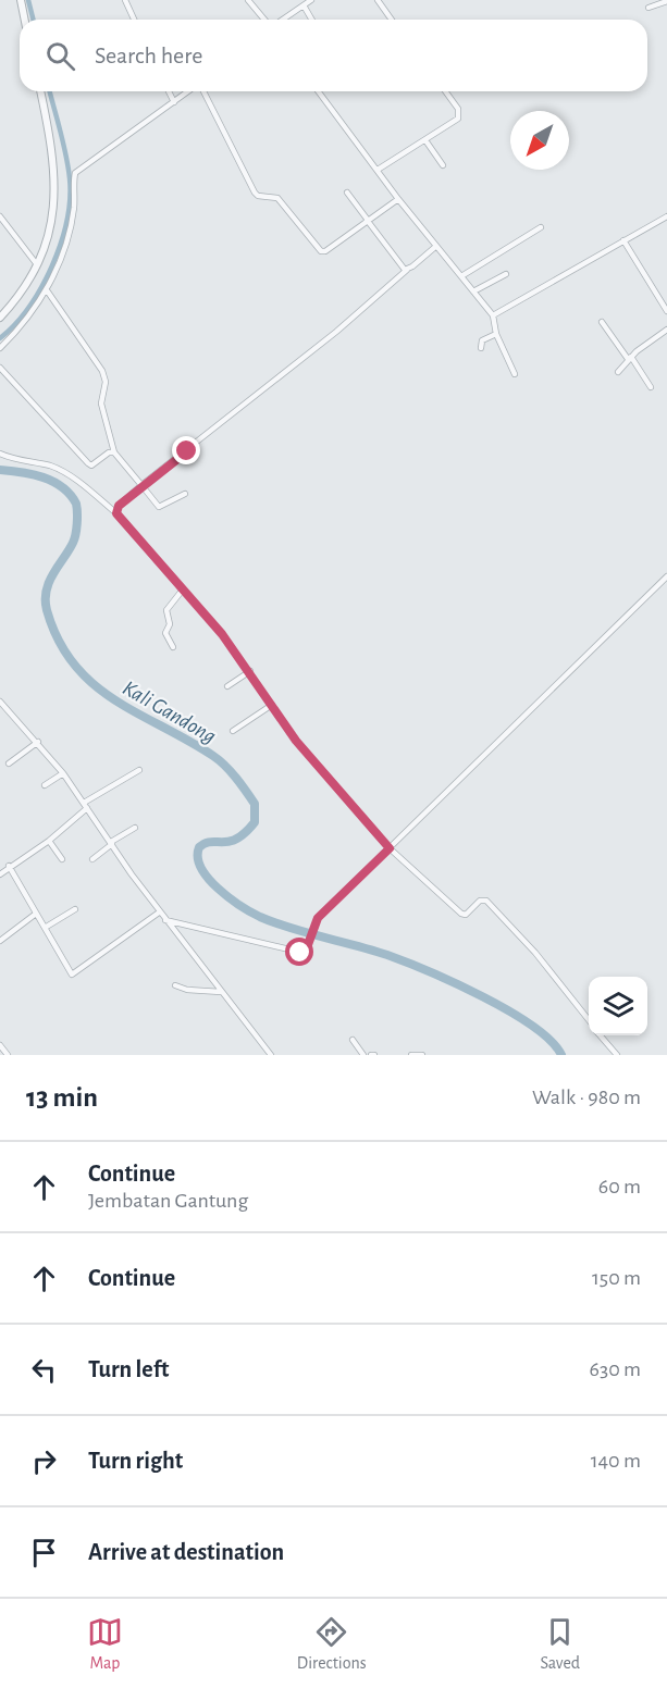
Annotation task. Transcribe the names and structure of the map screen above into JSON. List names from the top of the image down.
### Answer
{
  "water": ["Kali Gandong"],
  "north": "bottom left",
  "page": {
    "search": "Search here",
    "heading": ["13 min", "Walk · 980 m"],
    "list": [
      ["Continue", "Jembatan Gantung", "60 m"],
      ["Continue", "150 m"],
      ["Turn left", "630 m"],
      ["Turn right", "140 m"],
      "Arrive at destination"
    ],
    "nav": ["Map", "Directions", "Saved"]
  }
}
